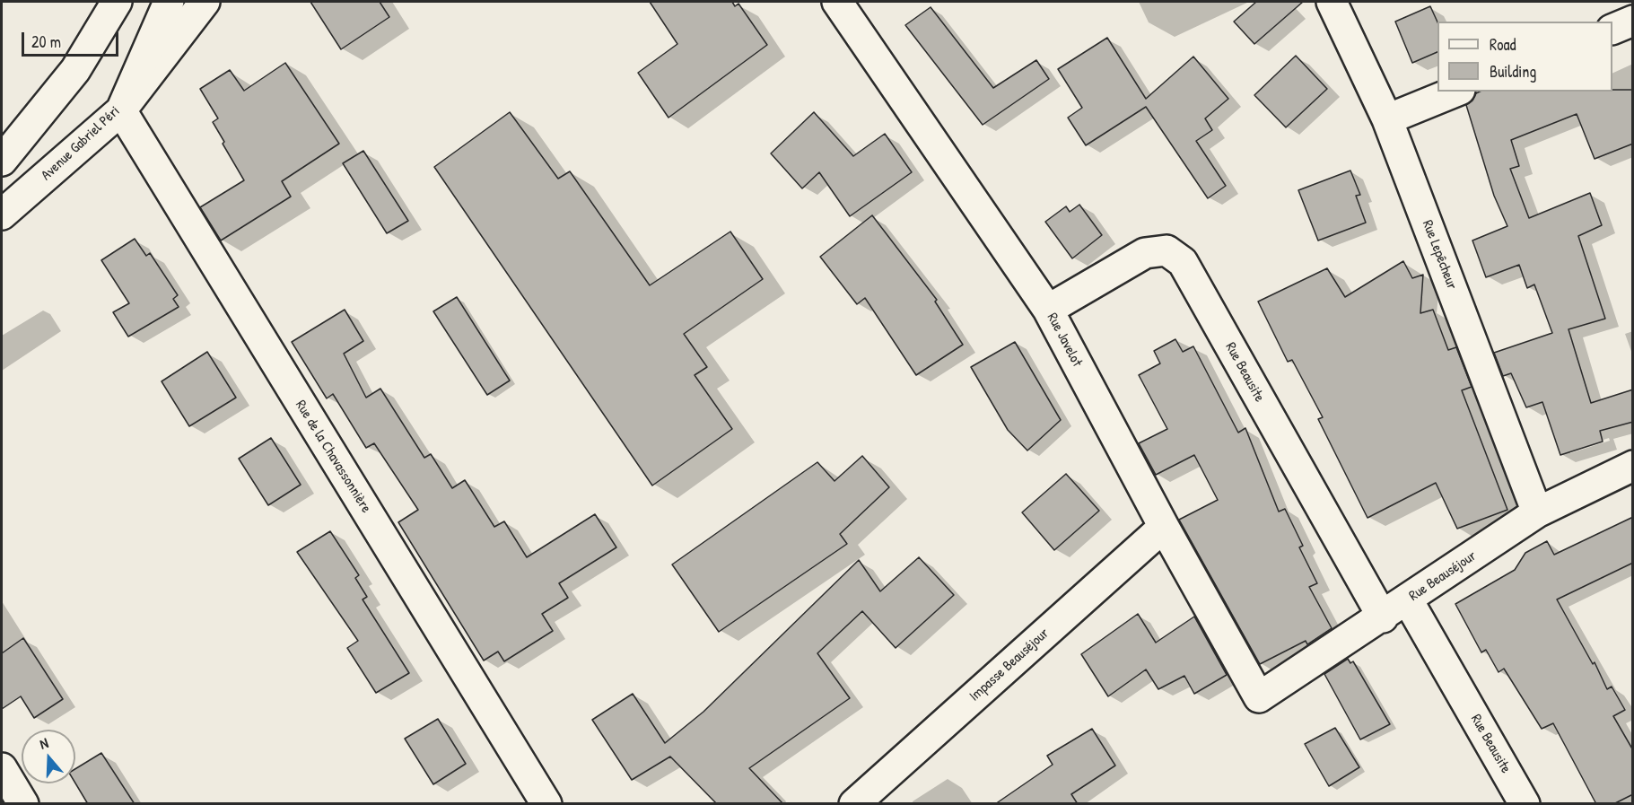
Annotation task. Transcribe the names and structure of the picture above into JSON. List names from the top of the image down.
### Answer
{
  "streets": {
    "street": [
      "Avenue Gabriel Péri",
      "Rue Lepêcheur",
      "Rue Javelot",
      "Rue Beausite",
      "Rue de la Chavassonnière",
      "Rue Beauséjour",
      "Impasse Beauséjour"
    ]
  },
  "crossings": [
    ["Avenue Gabriel Péri", "Rue de la Chavassonnière"],
    ["Rue Lepêcheur", "Rue Beauséjour"],
    ["Rue Javelot", "Rue Beausite"],
    ["Rue Javelot", "Rue Beauséjour"],
    ["Rue Javelot", "Impasse Beauséjour"],
    ["Rue Beausite", "Rue Beauséjour"]
  ],
  "legend": ["Road", "Building"],
  "scale_bar": "20 m",
  "north": "top"
}
